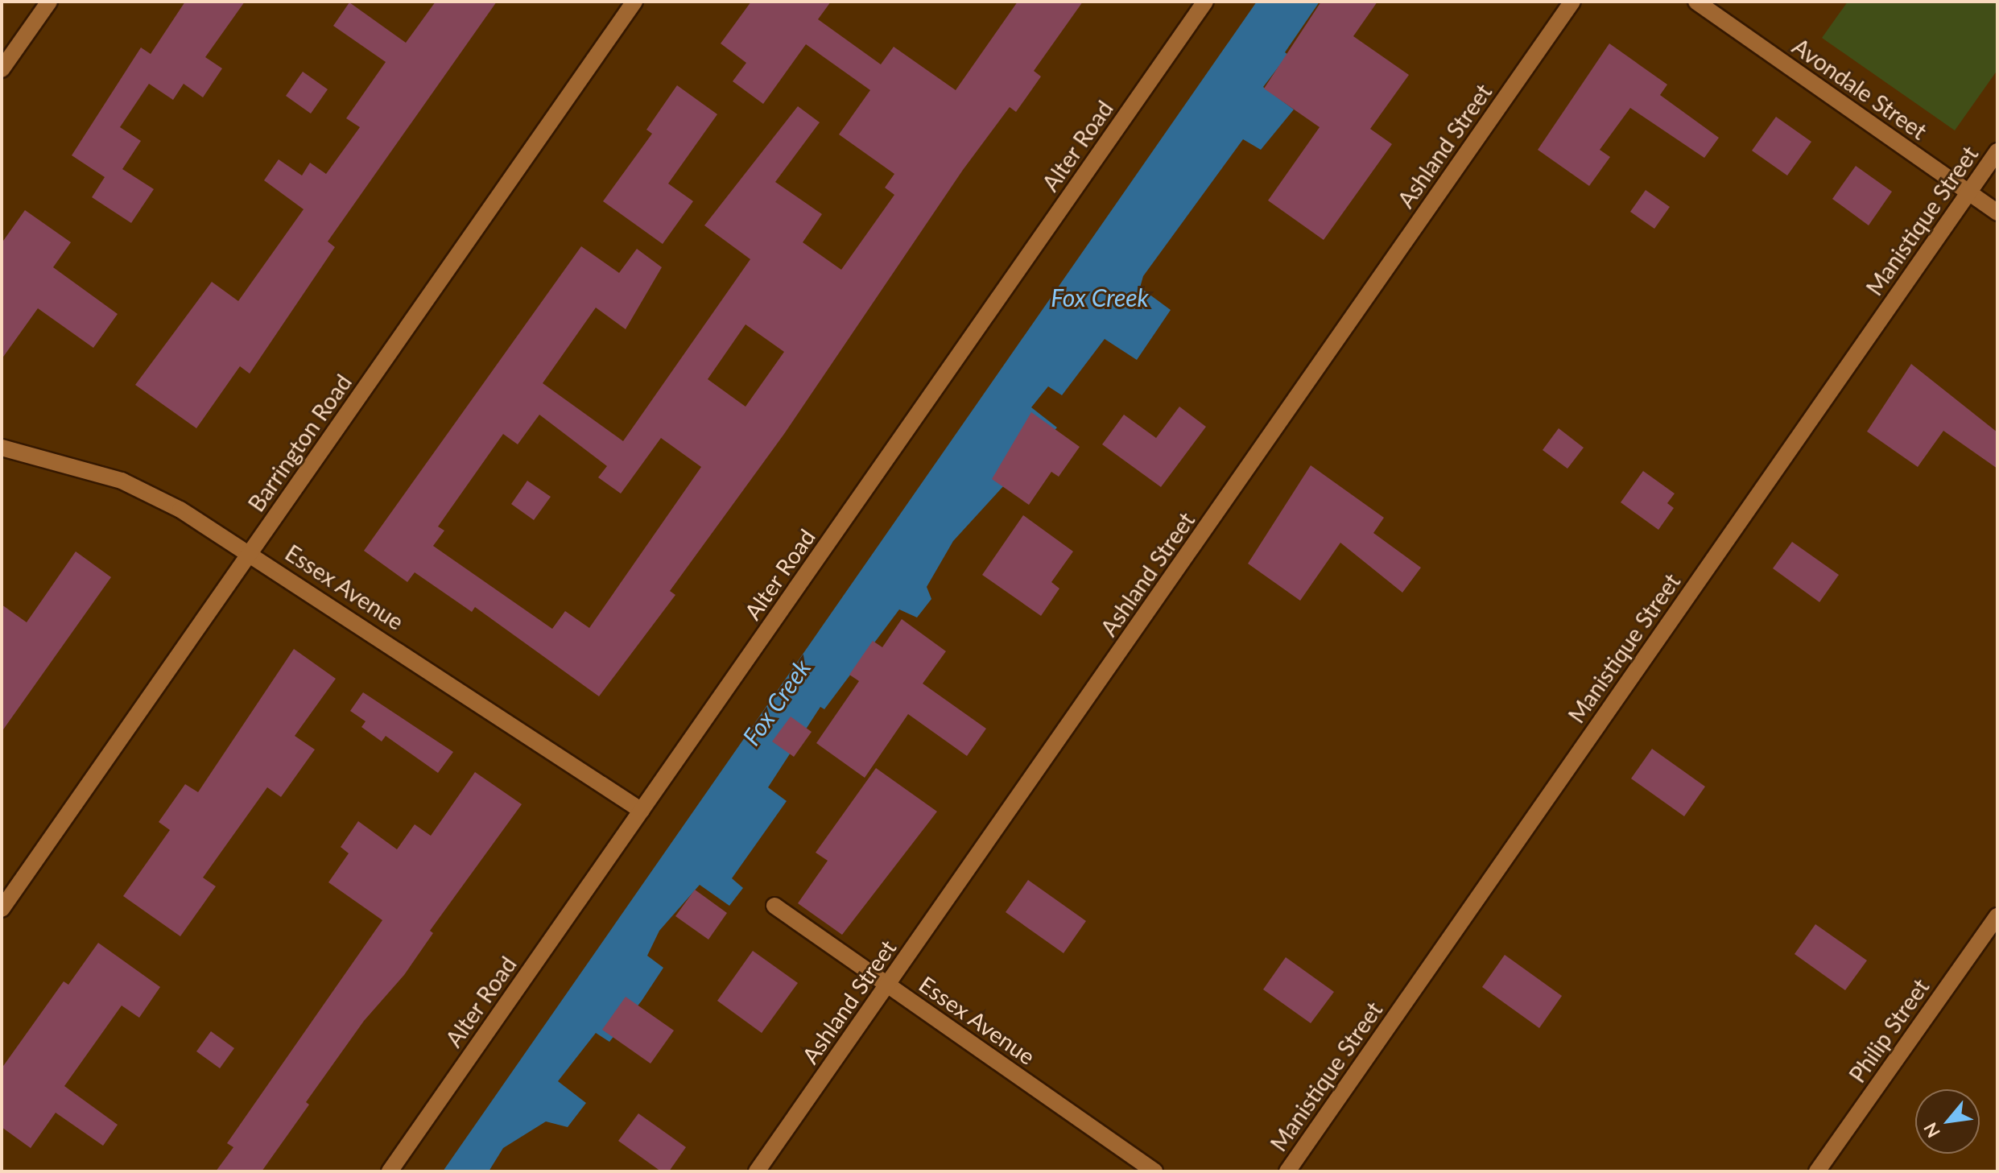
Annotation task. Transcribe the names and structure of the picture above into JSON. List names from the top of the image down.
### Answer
{
  "streets": {
    "street": [
      "Avondale Street",
      "Alter Road",
      "Ashland Street",
      "Manistique Street",
      "Barrington Road",
      "Essex Avenue",
      "Philip Street"
    ]
  },
  "crossings": [
    ["Avondale Street", "Manistique Street"],
    ["Alter Road", "Essex Avenue"],
    ["Ashland Street", "Essex Avenue"],
    ["Barrington Road", "Essex Avenue"]
  ],
  "water": ["Fox Creek"],
  "north": "bottom left"
}
